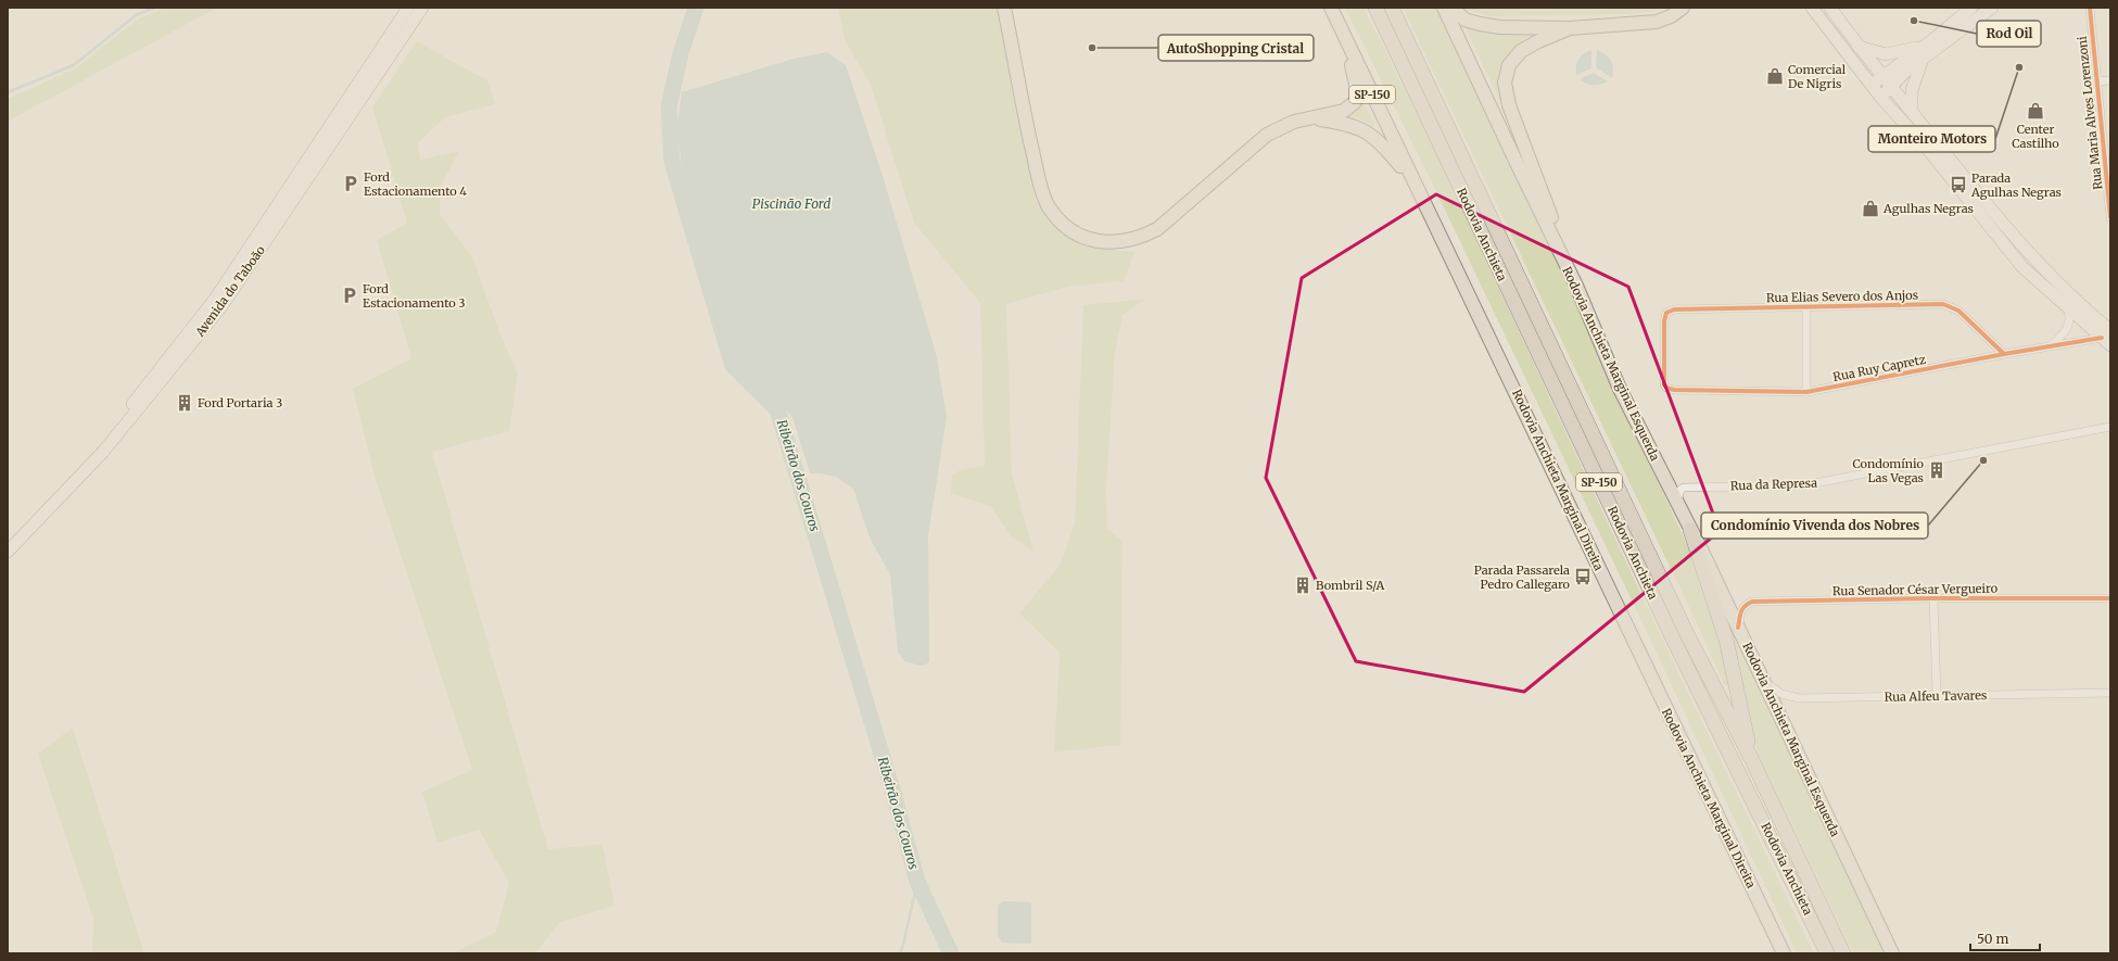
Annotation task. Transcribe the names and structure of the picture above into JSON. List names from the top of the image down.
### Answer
{
  "streets": {
    "highway": [
      "SP-150",
      "Rodovia Anchieta",
      "Rodovia Anchieta Marginal Esquerda",
      "Rodovia Anchieta Marginal Direita"
    ],
    "main road": ["Avenida do Taboão"],
    "street": [
      "Rua Maria Alves Lorenzoni",
      "Rua Elias Severo dos Anjos",
      "Rua Ruy Capretz",
      "Rua da Represa",
      "Rua Senador César Vergueiro",
      "Rua Alfeu Tavares"
    ]
  },
  "crossings": [
    ["Rua Elias Severo dos Anjos", "Rua Ruy Capretz"],
    ["Rodovia Anchieta Marginal Esquerda", "Rua da Represa"],
    ["Rodovia Anchieta Marginal Esquerda", "Rua Senador César Vergueiro"],
    ["Rodovia Anchieta Marginal Esquerda", "Rua Alfeu Tavares"]
  ],
  "water": ["Piscinão Ford", "Ribeirão dos Couros"],
  "places": {
    "other": [
      "Rod Oil",
      "AutoShopping Cristal",
      "Monteiro Motors",
      "Condomínio Vivenda dos Nobres"
    ],
    "shop": ["Comercial De Nigris", "Center Castilho", "Agulhas Negras"],
    "parking": ["Ford Estacionamento 4", "Ford Estacionamento 3"],
    "bus stop": ["Parada Agulhas Negras", "Parada Passarela Pedro Callegaro"],
    "building": ["Ford Portaria 3", "Condomínio Las Vegas", "Bombril S/A"]
  },
  "scale_bar": "50 m"
}
